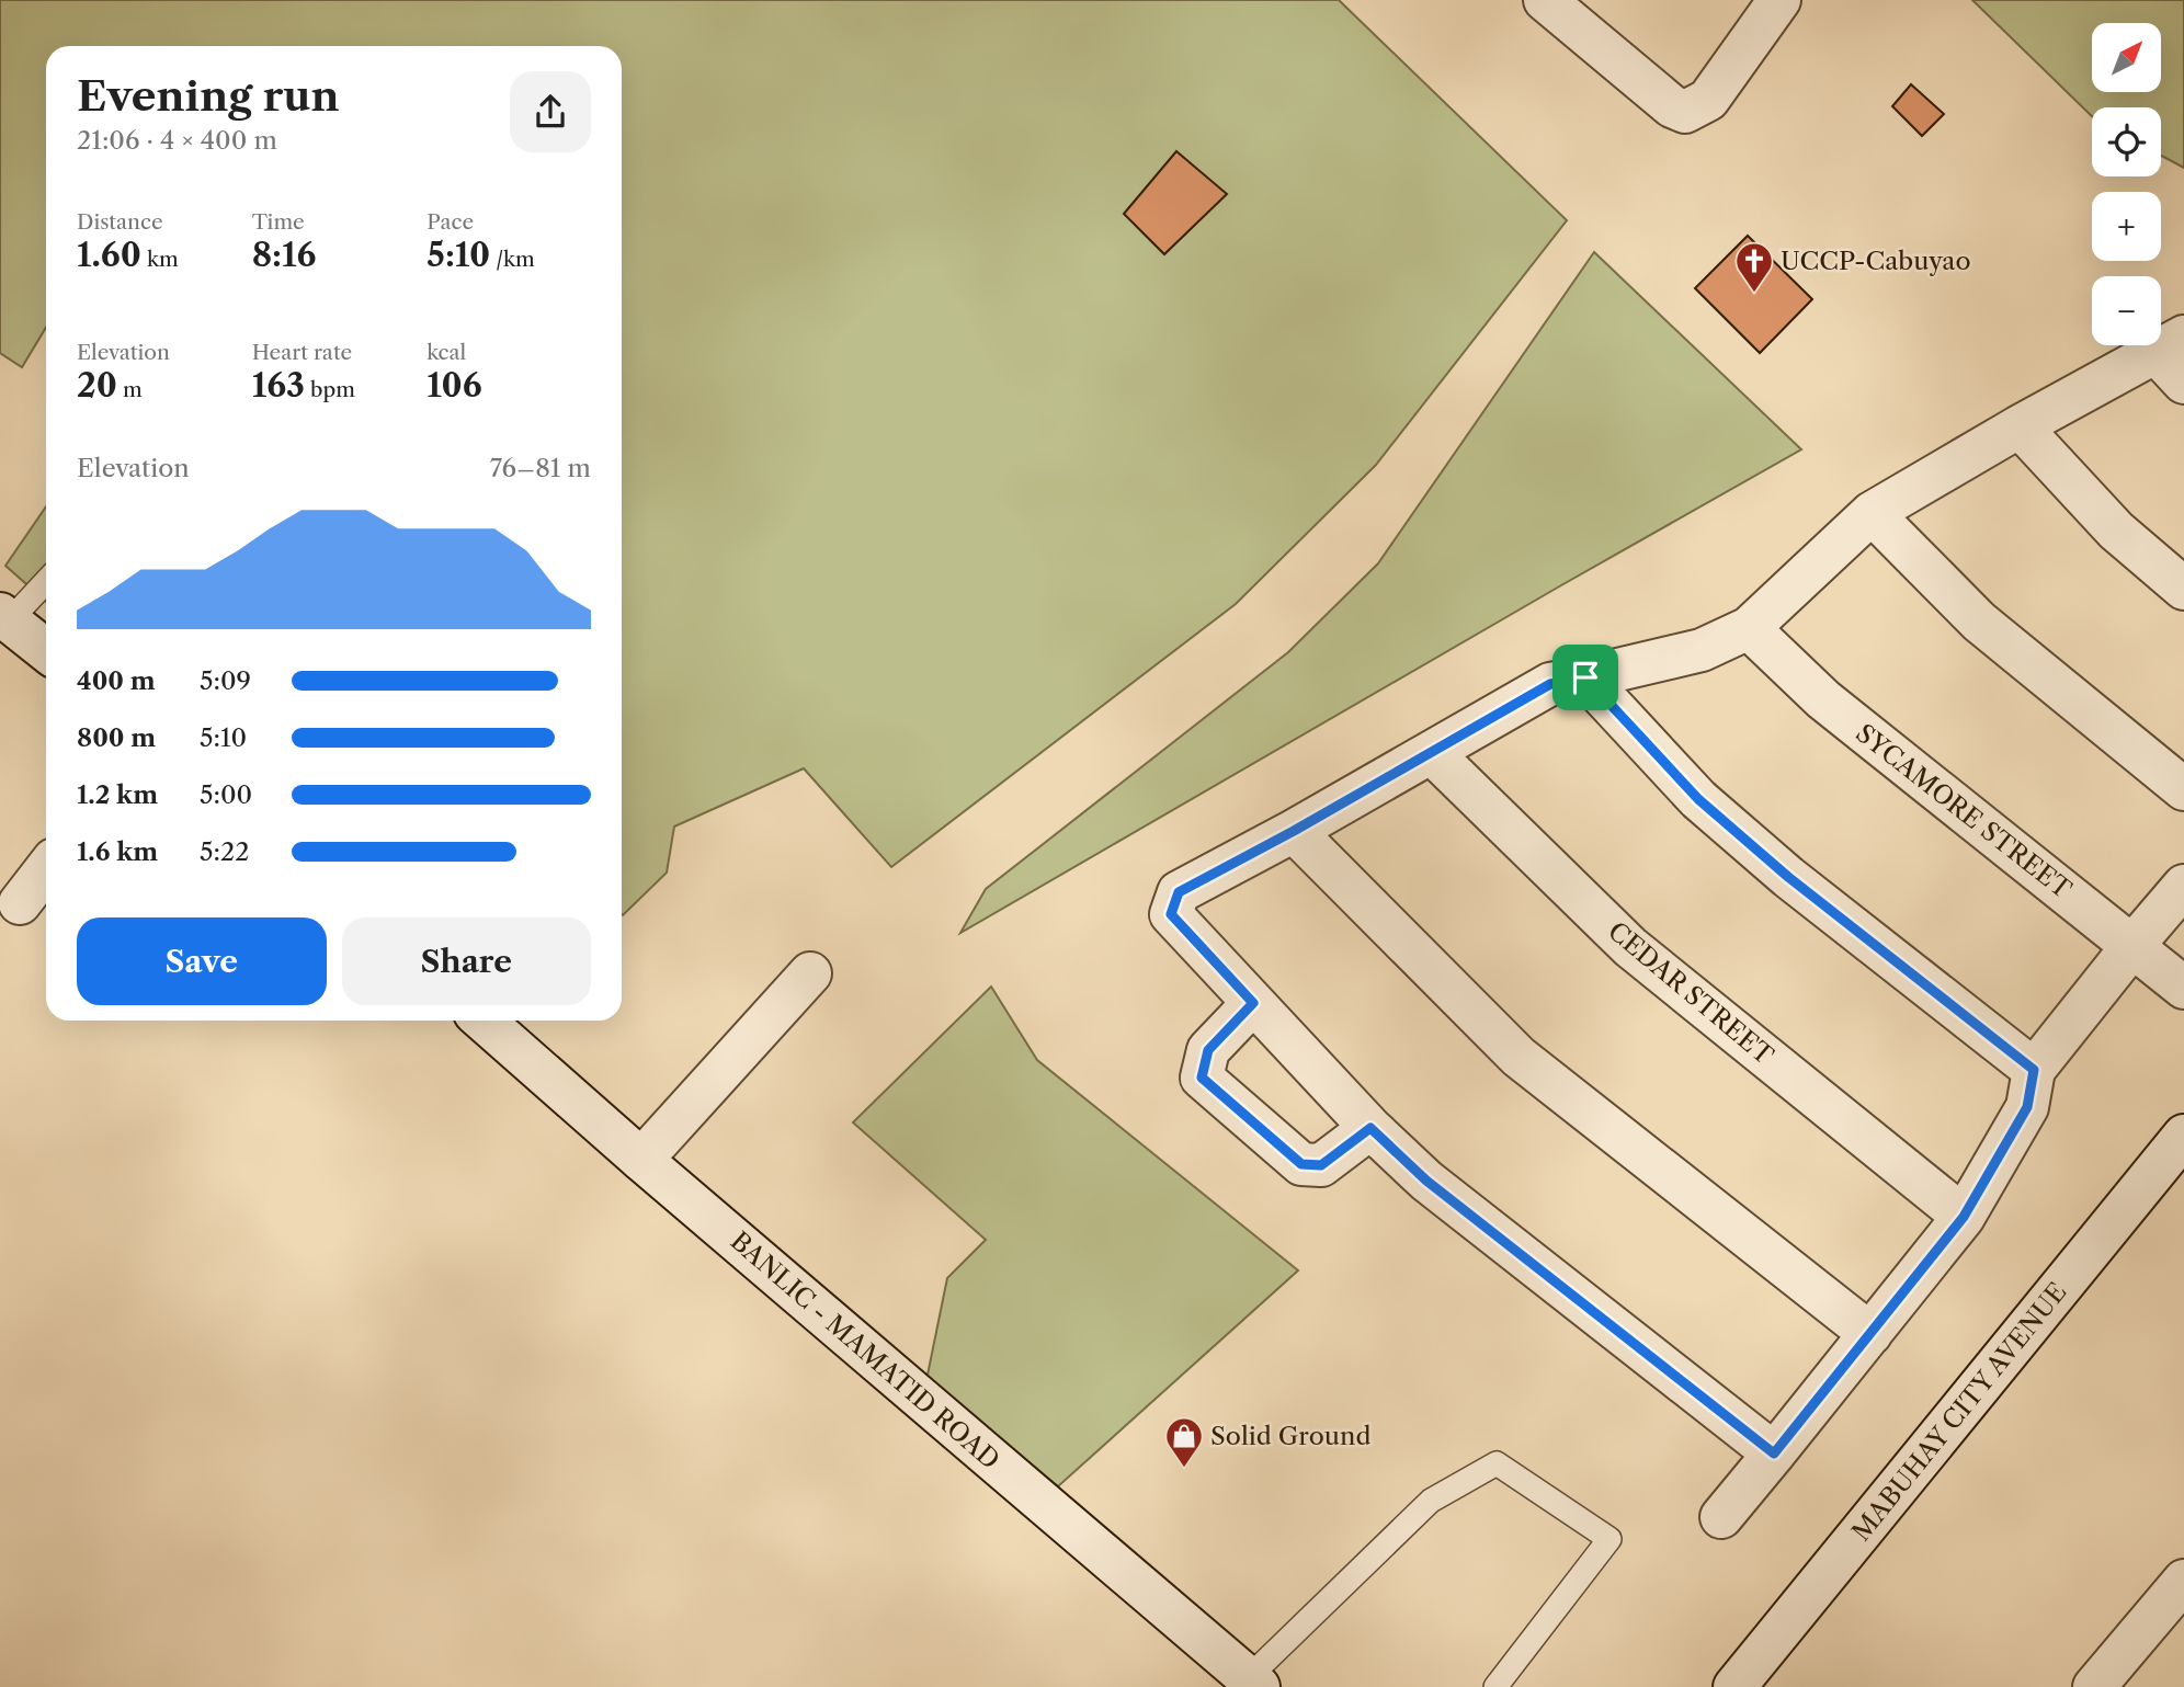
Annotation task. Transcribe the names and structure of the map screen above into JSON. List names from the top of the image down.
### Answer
{
  "streets": {
    "street": [
      "SYCAMORE STREET",
      "CEDAR STREET",
      "BANLIC - MAMATID ROAD",
      "MABUHAY CITY AVENUE"
    ]
  },
  "places": {
    "church": ["UCCP-Cabuyao"],
    "shop": ["Solid Ground"]
  },
  "north": "top right",
  "page": {
    "map_buttons": ["+", "−"],
    "heading": ["Evening run", "21:06 · 4 × 400 m"],
    "stats": [
      ["Distance", "1.60 km"],
      ["Time", "8:16"],
      ["Pace", "5:10 /km"],
      ["Elevation", "20 m"],
      ["Heart rate", "163 bpm"],
      ["kcal", "106"]
    ],
    "chart": ["Elevation", "76–81 m"],
    "list": [
      {
        "name": "400 m",
        "note": "5:09"
      },
      {
        "name": "800 m",
        "note": "5:10"
      },
      {
        "name": "1.2 km",
        "note": "5:00"
      },
      {
        "name": "1.6 km",
        "note": "5:22"
      }
    ],
    "buttons": ["Save", "Share"]
  }
}
